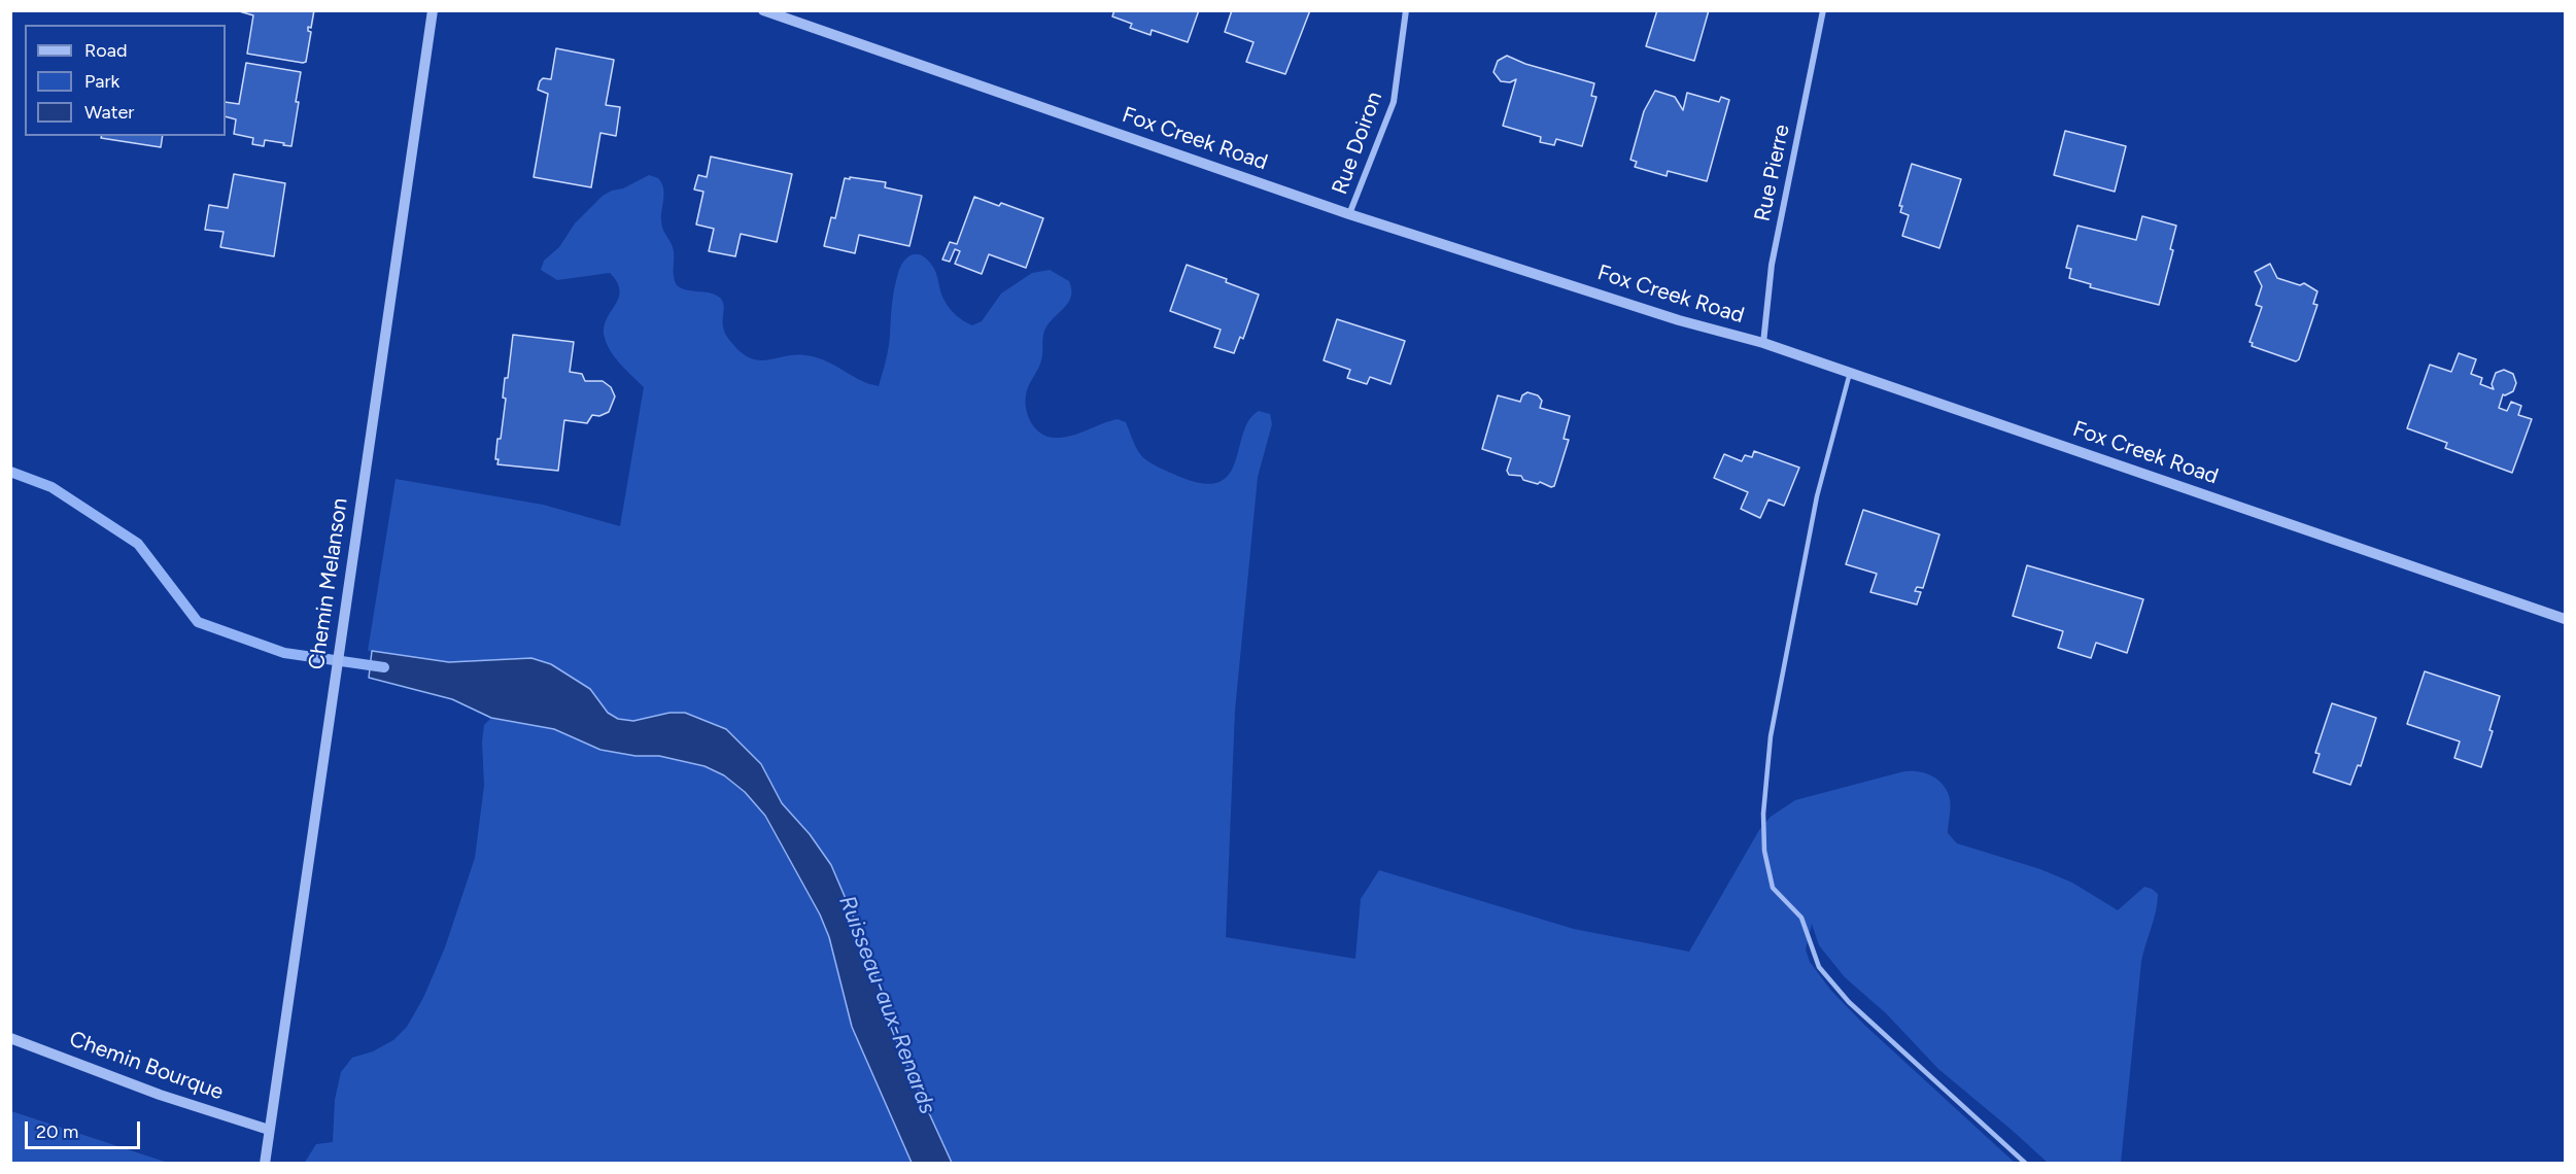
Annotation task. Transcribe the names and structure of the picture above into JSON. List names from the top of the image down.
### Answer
{
  "streets": {
    "street": [
      "Fox Creek Road",
      "Rue Doiron",
      "Rue Pierre",
      "Chemin Melanson",
      "Chemin Bourque"
    ]
  },
  "crossings": [
    ["Fox Creek Road", "Rue Doiron"],
    ["Fox Creek Road", "Rue Pierre"],
    ["Chemin Melanson", "Chemin Bourque"]
  ],
  "water": ["Ruisseau-aux-Renards"],
  "legend": ["Road", "Park", "Water"],
  "scale_bar": "20 m"
}
